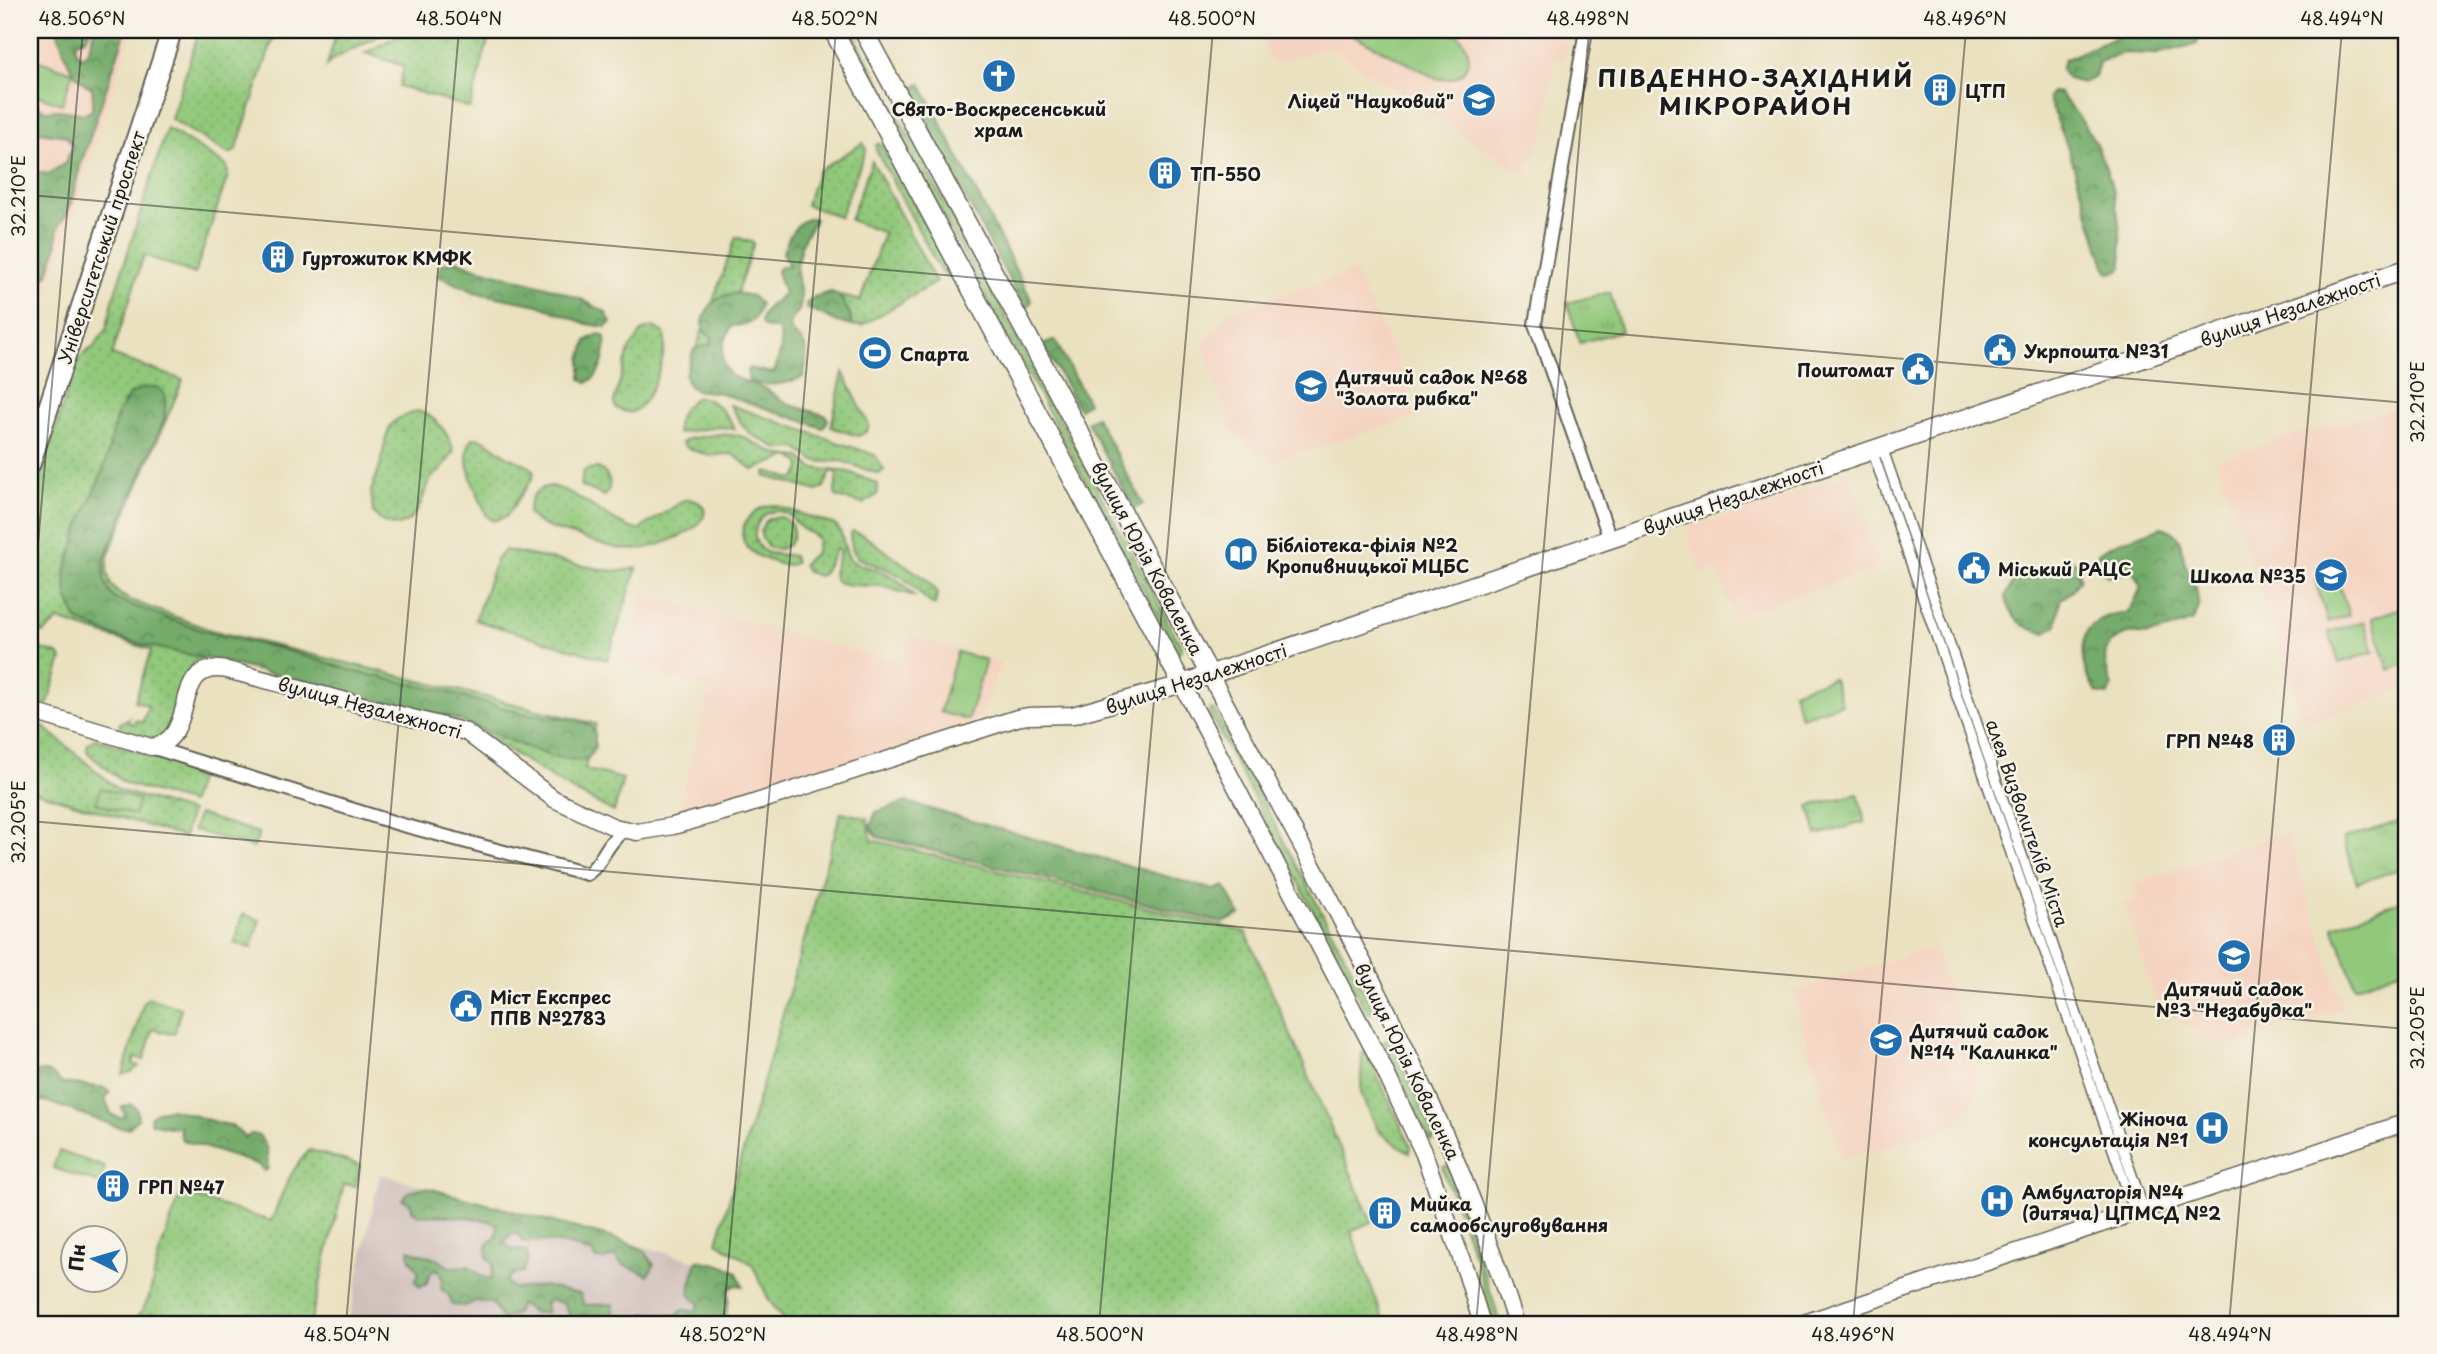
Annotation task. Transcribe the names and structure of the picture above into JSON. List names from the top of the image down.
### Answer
{
  "streets": {
    "main road": ["Університетський проспект", "вулиця Незалежності", "вулиця Юрія Коваленка"],
    "street": ["алея Визволителів Міста"]
  },
  "crossings": [
    ["вулиця Незалежності", "вулиця Юрія Коваленка"],
    ["вулиця Незалежності", "алея Визволителів Міста"]
  ],
  "districts": ["ПІВДЕННО-ЗАХІДНИЙ МІКРОРАЙОН"],
  "places": {
    "church": ["Свято-Воскресенський храм"],
    "building": [
      "ЦТП",
      "ТП-550",
      "Гуртожиток КМФК",
      "ГРП №48",
      "ГРП №47",
      "Мийка самообслуговування"
    ],
    "school or university": [
      "Ліцей \"Науковий\"",
      "Дитячий садок №68 \"Золота рибка\"",
      "Школа №35",
      "Дитячий садок №3 \"Незабудка\"",
      "Дитячий садок №14 \"Калинка\""
    ],
    "public building": [
      "Укрпошта №31",
      "Поштомат",
      "Міський РАЦС",
      "Міст Експрес ППВ №2783"
    ],
    "sports": ["Спарта"],
    "library": ["Бібліотека-філія №2 Кропивницької МЦБС"],
    "hospital": ["Жіноча консультація №1", "Амбулаторія №4 (дитяча) ЦПМСД №2"]
  },
  "north": "left",
  "coordinates": [
    "48.506°N",
    "48.504°N",
    "48.502°N",
    "48.500°N",
    "48.498°N",
    "48.496°N",
    "48.494°N",
    "32.210°E",
    "32.205°E"
  ]
}
